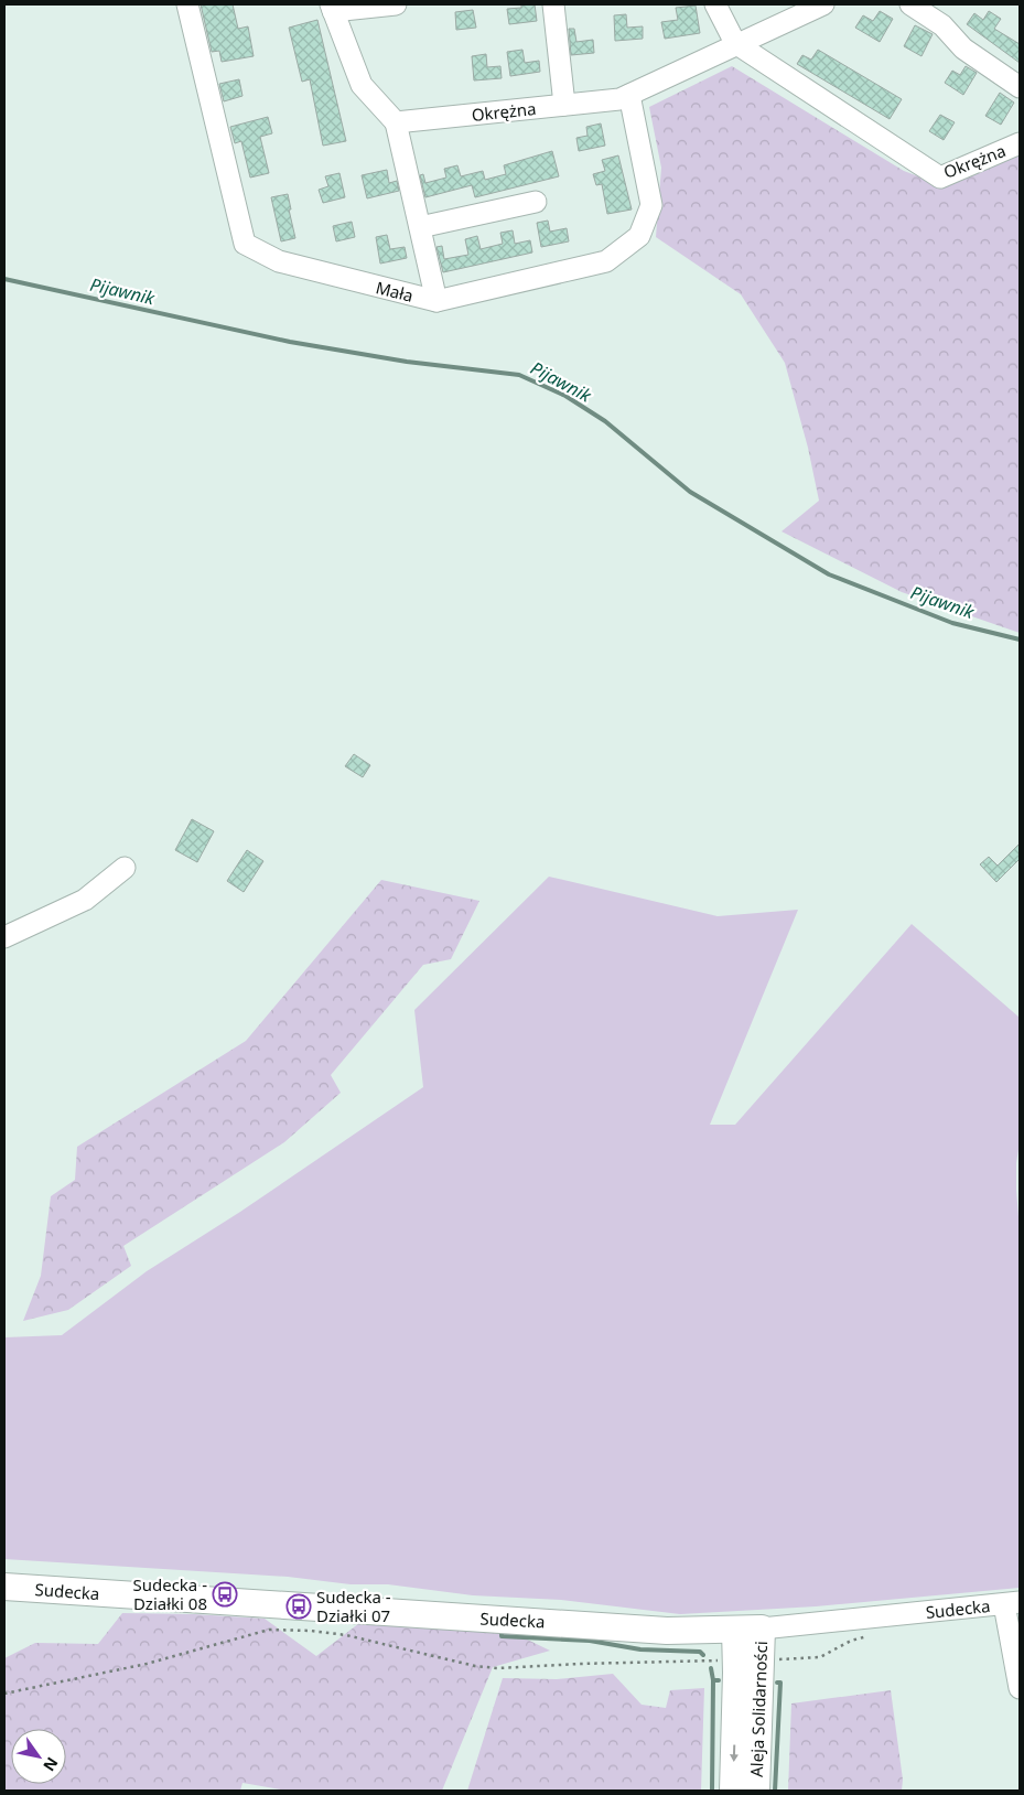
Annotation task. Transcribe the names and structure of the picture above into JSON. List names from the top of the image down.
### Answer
{
  "streets": {
    "main road": ["Sudecka", "Aleja Solidarności"],
    "street": ["Okrężna", "Mała"]
  },
  "crossings": [
    ["Okrężna", "Mała"],
    ["Sudecka", "Aleja Solidarności"]
  ],
  "water": ["Pijawnik"],
  "places": {
    "bus stop": ["Sudecka - Działki 08", "Sudecka - Działki 07"]
  },
  "north": "bottom right"
}
